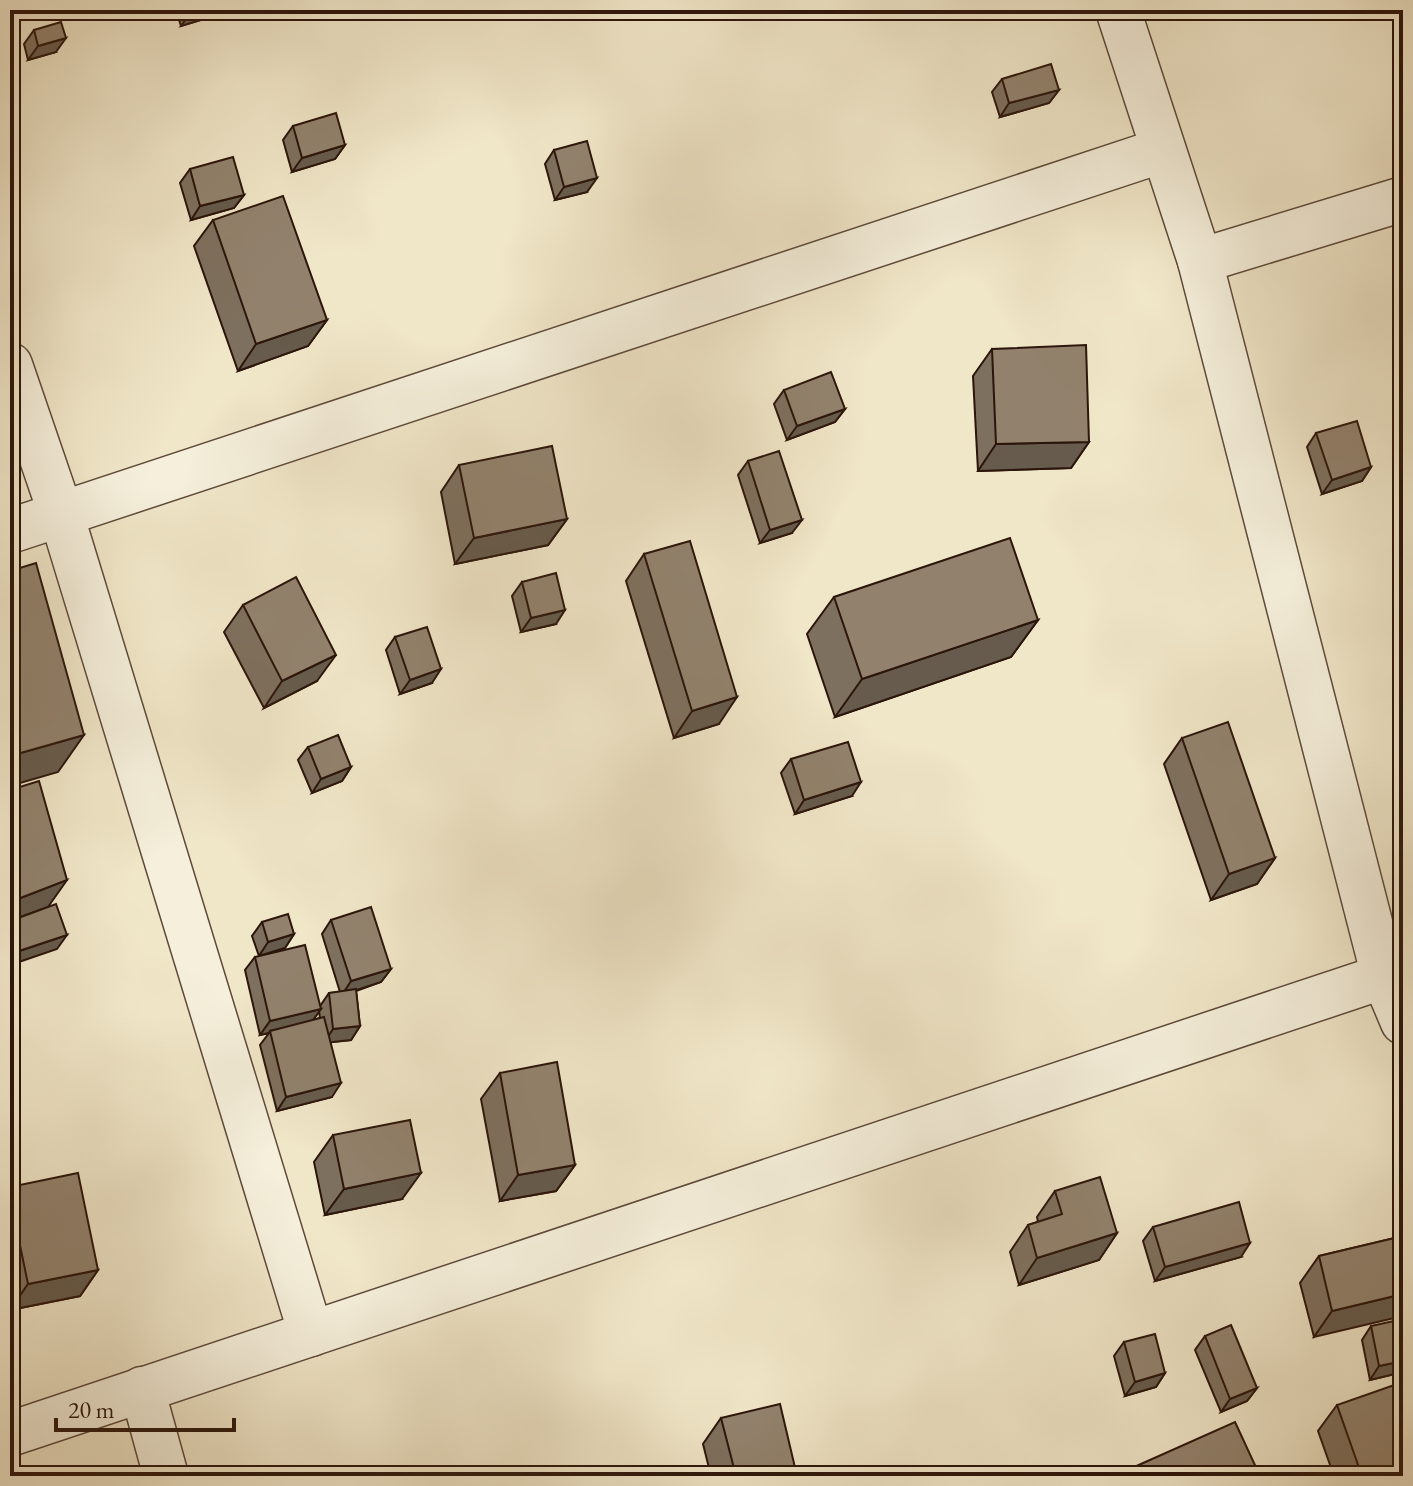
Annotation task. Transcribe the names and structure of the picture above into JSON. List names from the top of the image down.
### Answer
{
  "scale_bar": "20 m"
}
